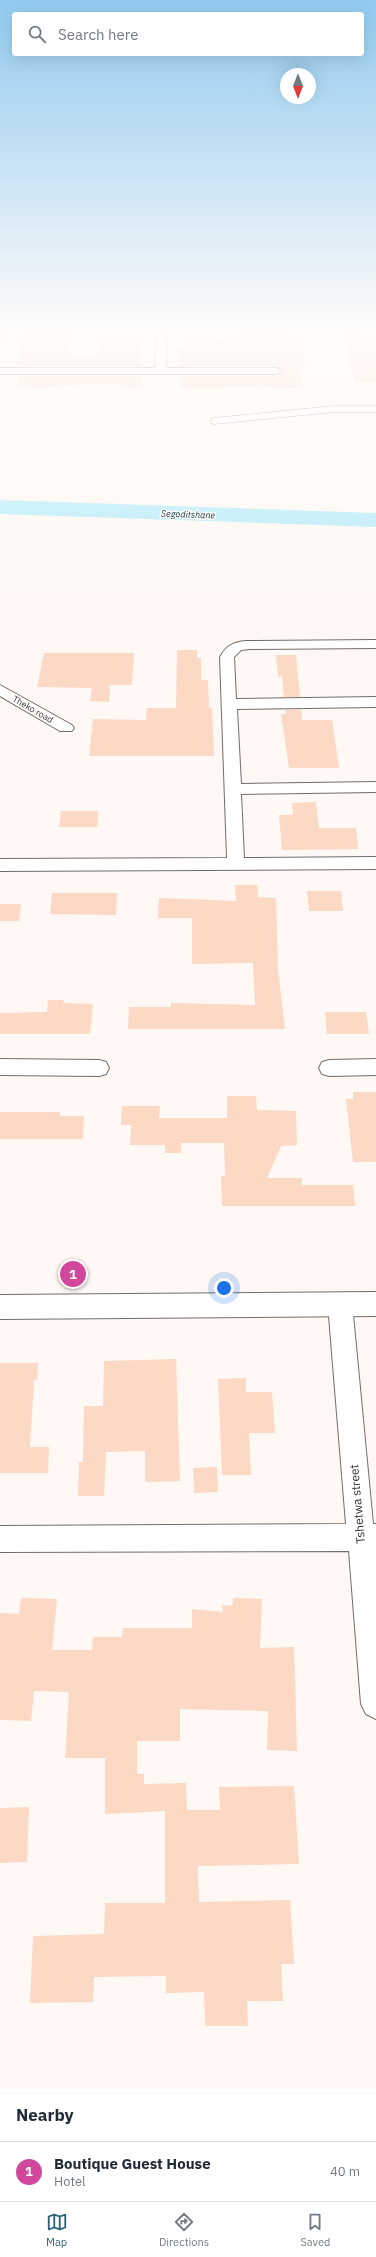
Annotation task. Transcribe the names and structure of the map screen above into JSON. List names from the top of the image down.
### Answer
{
  "streets": {
    "street": ["Theko road", "Tshetwa street"]
  },
  "water": ["Segoditshane"],
  "north": "bottom",
  "page": {
    "search": "Search here",
    "pins": "1",
    "heading": "Nearby",
    "list": [
      {
        "mark": "1",
        "name": "Boutique Guest House",
        "note": "Hotel",
        "value": "40 m"
      }
    ],
    "nav": ["Map", "Directions", "Saved"]
  }
}
